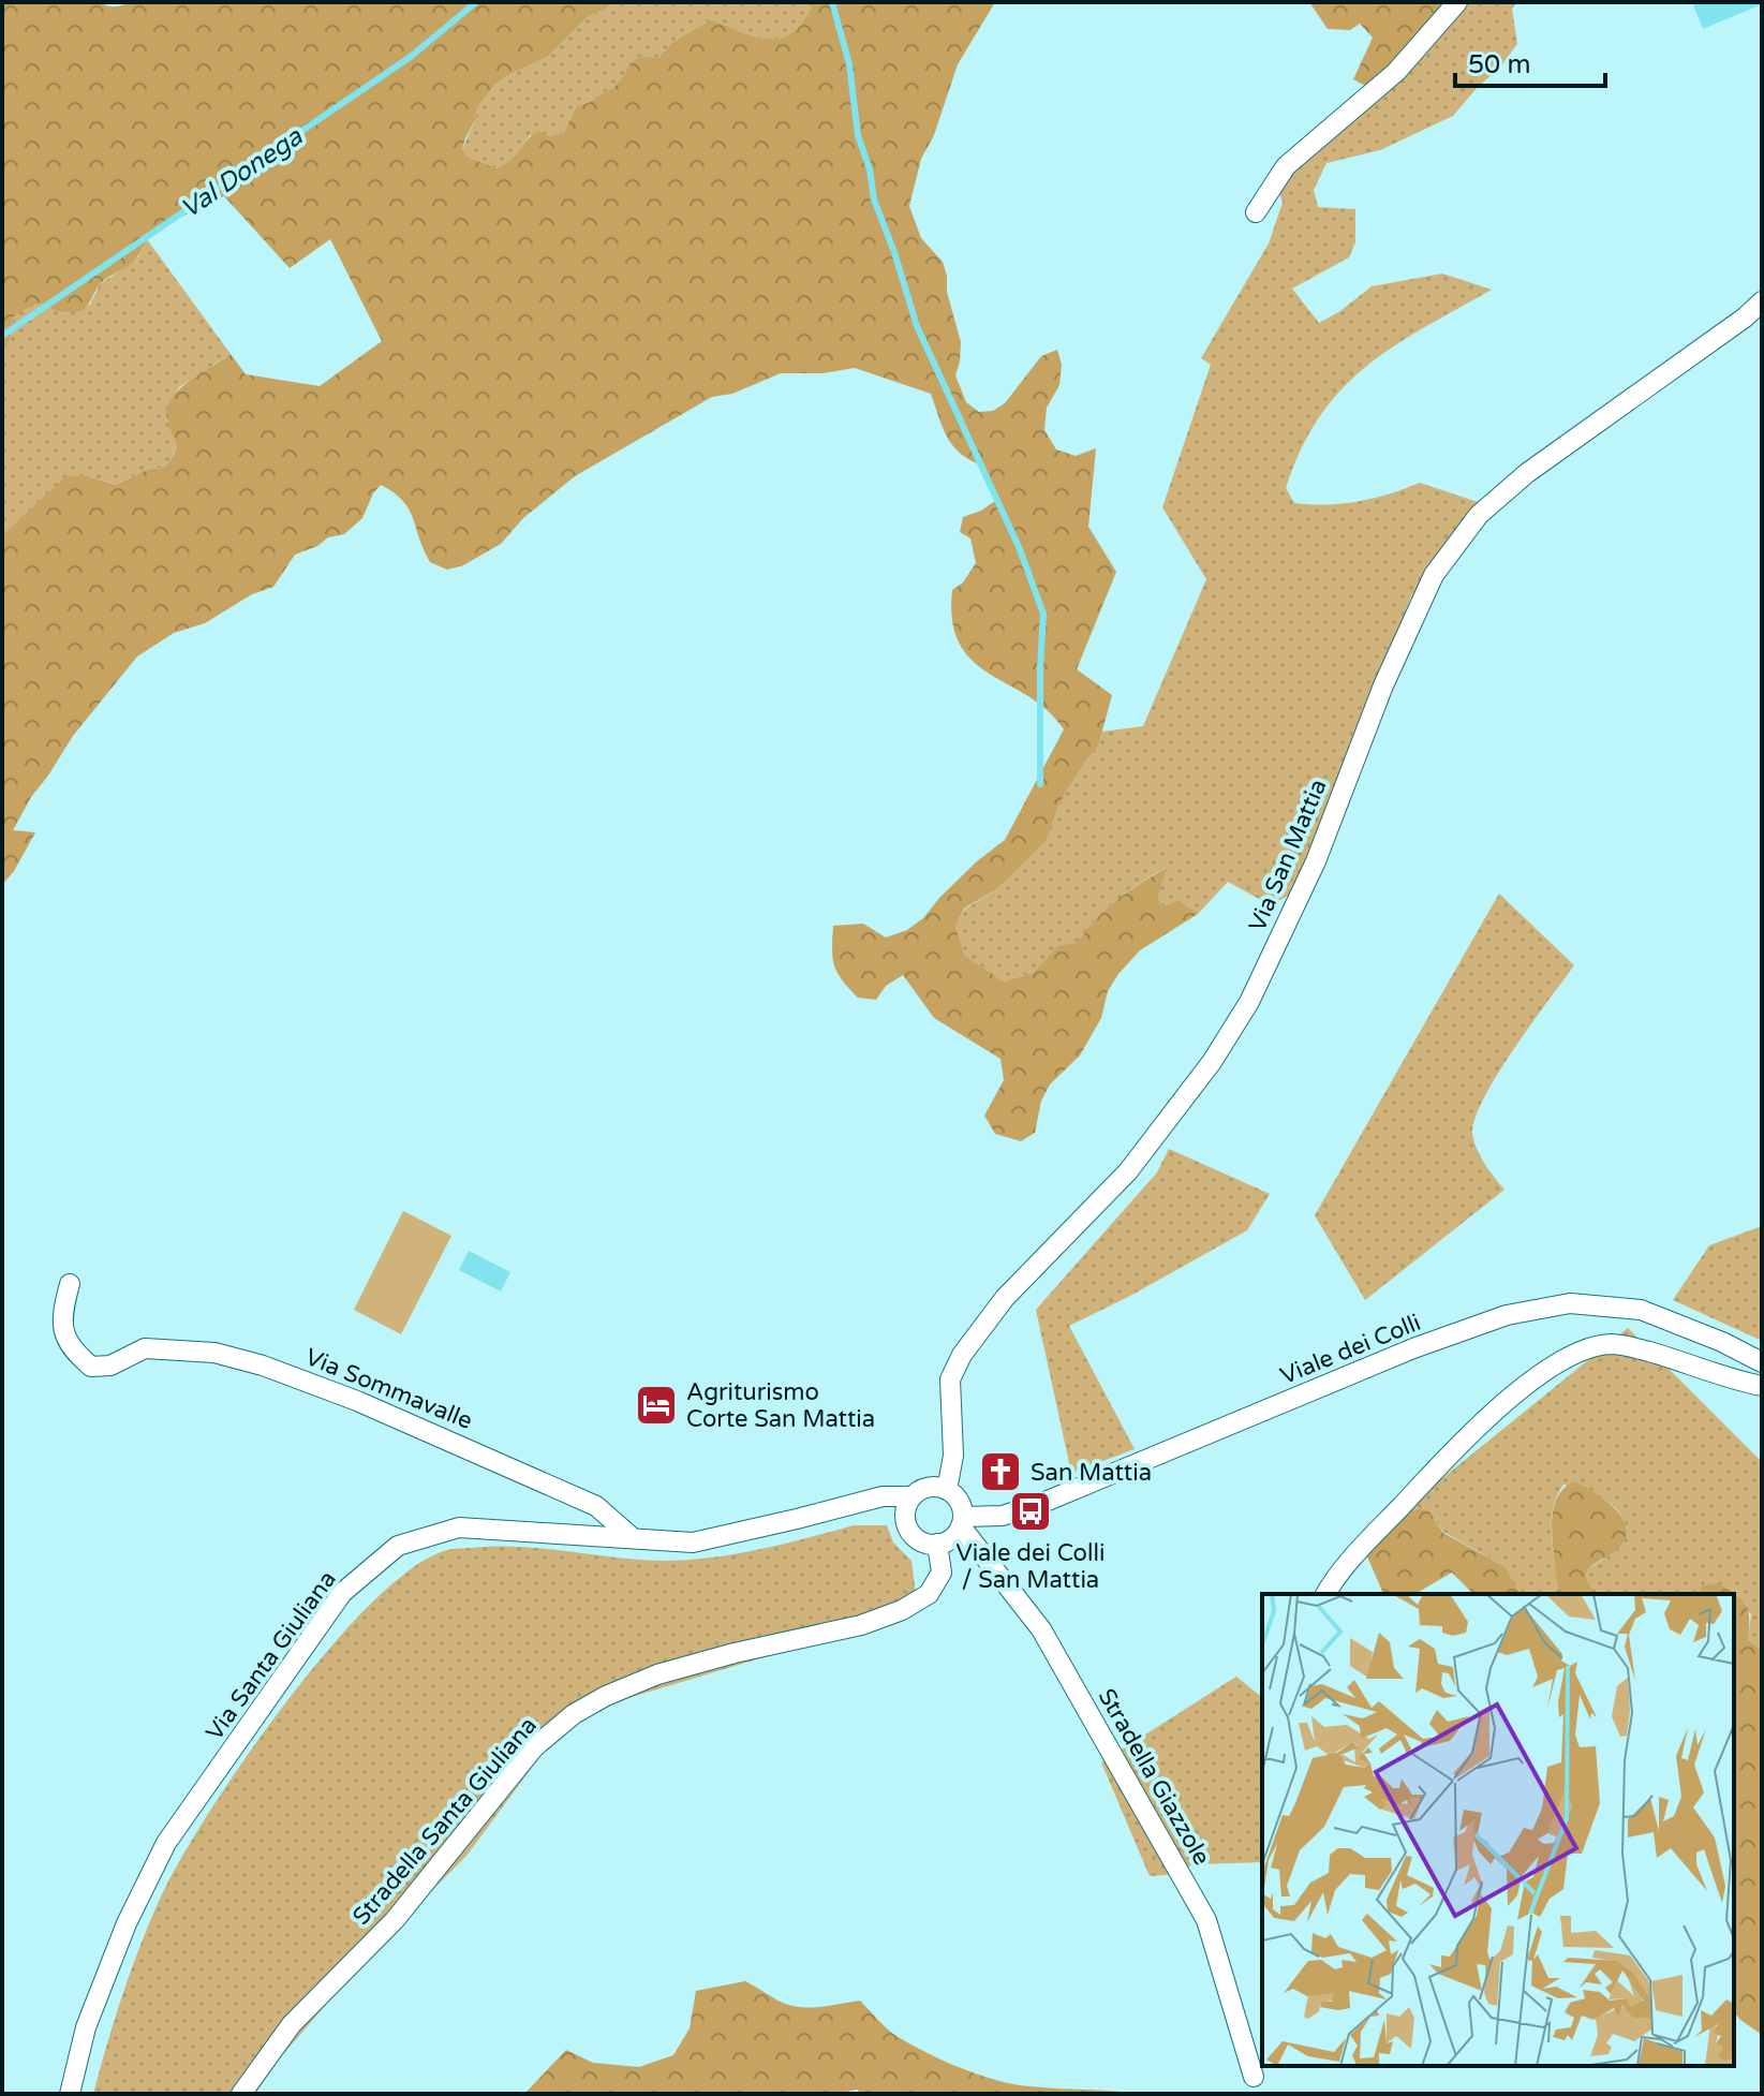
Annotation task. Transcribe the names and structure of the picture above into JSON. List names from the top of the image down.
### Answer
{
  "streets": {
    "street": [
      "Via San Mattia",
      "Viale dei Colli",
      "Via Sommavalle",
      "Via Santa Giuliana",
      "Stradella Giazzole",
      "Stradella Santa Giuliana"
    ]
  },
  "crossings": [
    ["Via San Mattia", "Viale dei Colli"],
    ["Via San Mattia", "Via Santa Giuliana"],
    ["Via San Mattia", "Stradella Giazzole"],
    ["Via San Mattia", "Stradella Santa Giuliana"],
    ["Viale dei Colli", "Via Santa Giuliana"],
    ["Viale dei Colli", "Stradella Giazzole"],
    ["Viale dei Colli", "Stradella Santa Giuliana"],
    ["Via Sommavalle", "Via Santa Giuliana"],
    ["Via Santa Giuliana", "Stradella Giazzole"],
    ["Via Santa Giuliana", "Stradella Santa Giuliana"],
    ["Stradella Giazzole", "Stradella Santa Giuliana"]
  ],
  "water": ["Val Donega"],
  "places": {
    "hotel": ["Agriturismo Corte San Mattia"],
    "church": ["San Mattia"],
    "bus stop": ["Viale dei Colli / San Mattia"]
  },
  "scale_bar": "50 m"
}
